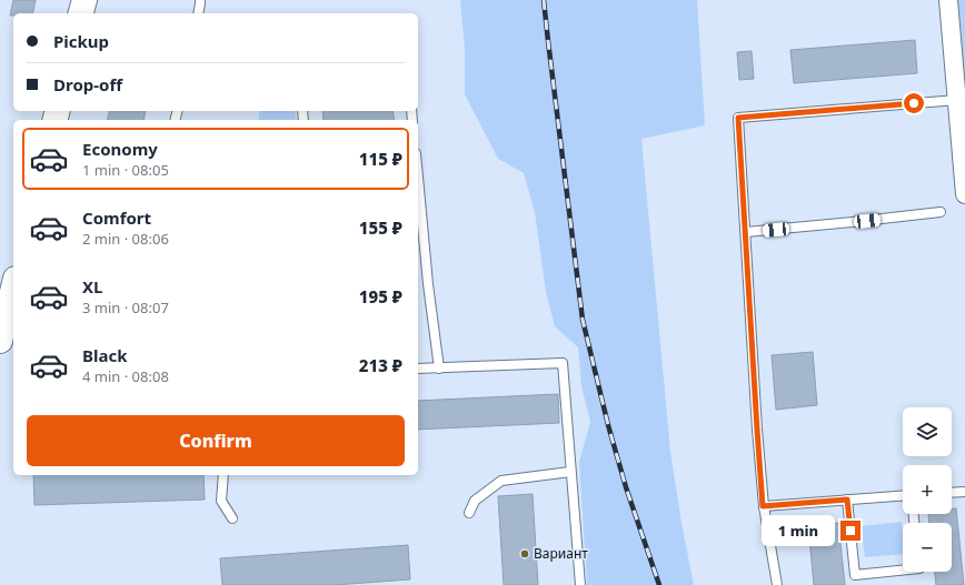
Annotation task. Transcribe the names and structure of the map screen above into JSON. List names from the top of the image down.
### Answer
{
  "places": ["Вариант"],
  "page": {
    "banner": ["Pickup", "Drop-off"],
    "list": [
      {
        "name": "Economy",
        "note": "1 min · 08:05",
        "value": "115 ₽"
      },
      {
        "name": "Comfort",
        "note": "2 min · 08:06",
        "value": "155 ₽"
      },
      {
        "name": "XL",
        "note": "3 min · 08:07",
        "value": "195 ₽"
      },
      {
        "name": "Black",
        "note": "4 min · 08:08",
        "value": "213 ₽"
      }
    ],
    "buttons": "Confirm",
    "map_buttons": ["+", "−"],
    "bubble": "1 min"
  }
}
